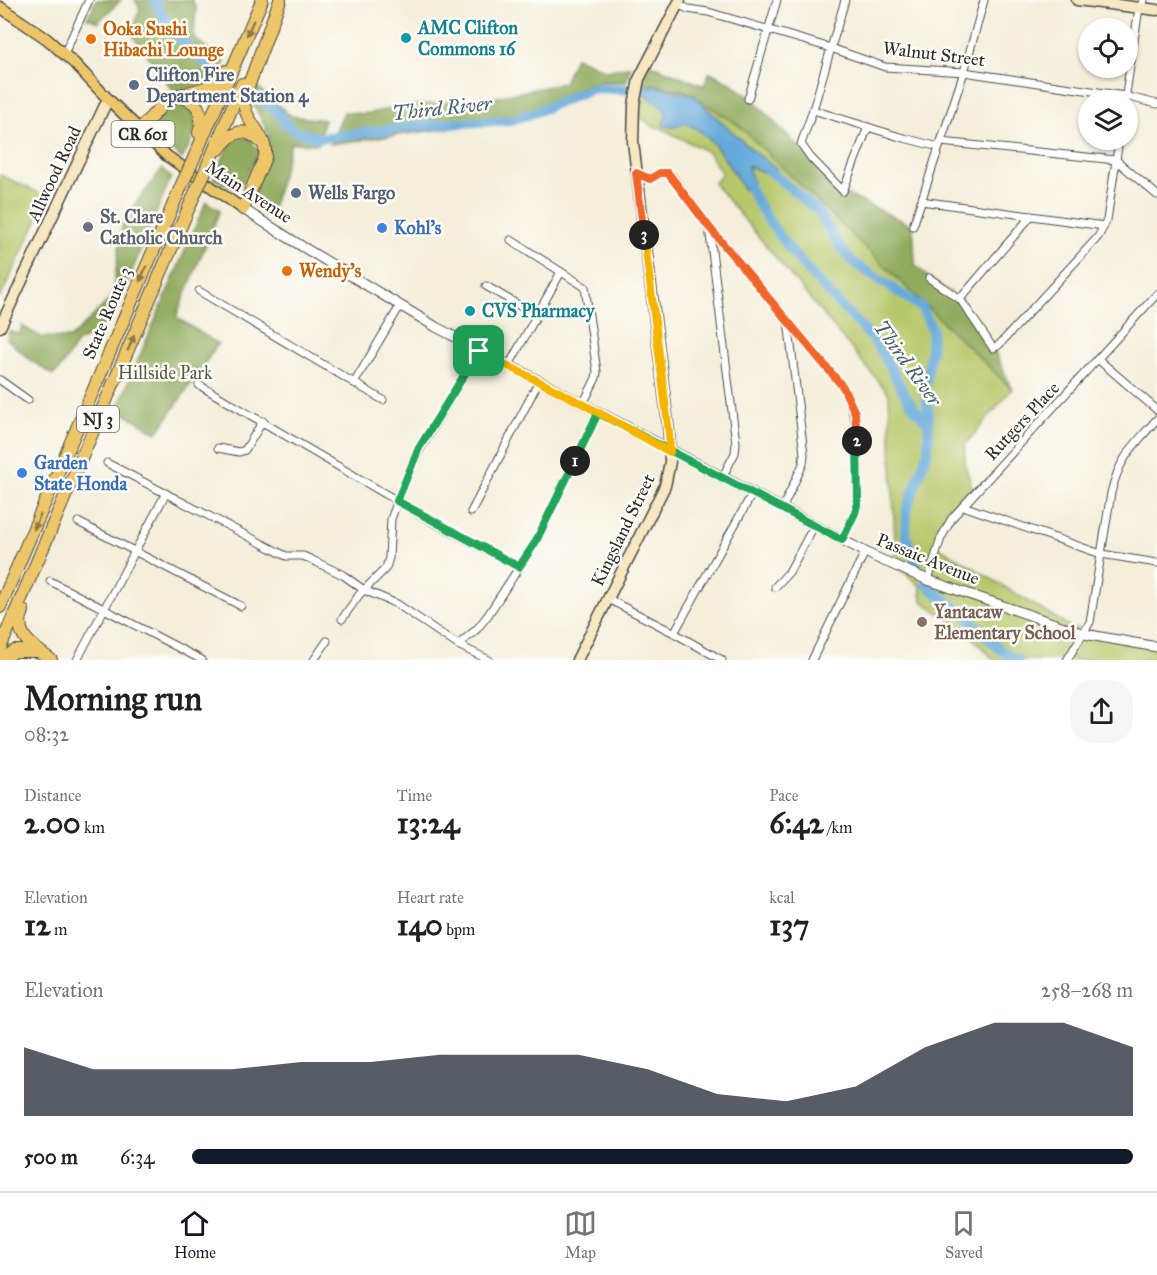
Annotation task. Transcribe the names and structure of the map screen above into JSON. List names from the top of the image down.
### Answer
{
  "streets": {
    "highway": ["State Route 3", "NJ 3"],
    "main road": [
      "CR 601",
      "Allwood Road",
      "Main Avenue",
      "Kingsland Street"
    ],
    "street": ["Walnut Street", "Rutgers Place", "Passaic Avenue"]
  },
  "crossings": [
    ["Walnut Street", "Kingsland Street"],
    ["Allwood Road", "Main Avenue"],
    ["Main Avenue", "Passaic Avenue"],
    ["Rutgers Place", "Passaic Avenue"],
    ["Kingsland Street", "Passaic Avenue"]
  ],
  "water": ["Third River"],
  "parks": ["Hillside Park"],
  "places": [
    "AMC Clifton Commons 16",
    "Ooka Sushi Hibachi Lounge",
    "Clifton Fire Department Station 4",
    "Wells Fargo",
    "St. Clare Catholic Church",
    "Kohl's",
    "Wendy's",
    "CVS Pharmacy",
    "Garden State Honda",
    "Yantacaw Elementary School"
  ],
  "page": {
    "pins": ["3", "2", "1"],
    "heading": ["Morning run", "08:32"],
    "stats": [
      ["Distance", "2.00 km"],
      ["Time", "13:24"],
      ["Pace", "6:42 /km"],
      ["Elevation", "12 m"],
      ["Heart rate", "140 bpm"],
      ["kcal", "137"]
    ],
    "chart": ["Elevation", "258–268 m"],
    "list": [
      {
        "name": "500 m",
        "note": "6:34"
      }
    ],
    "tabs": ["Home", "Map", "Saved"]
  }
}
